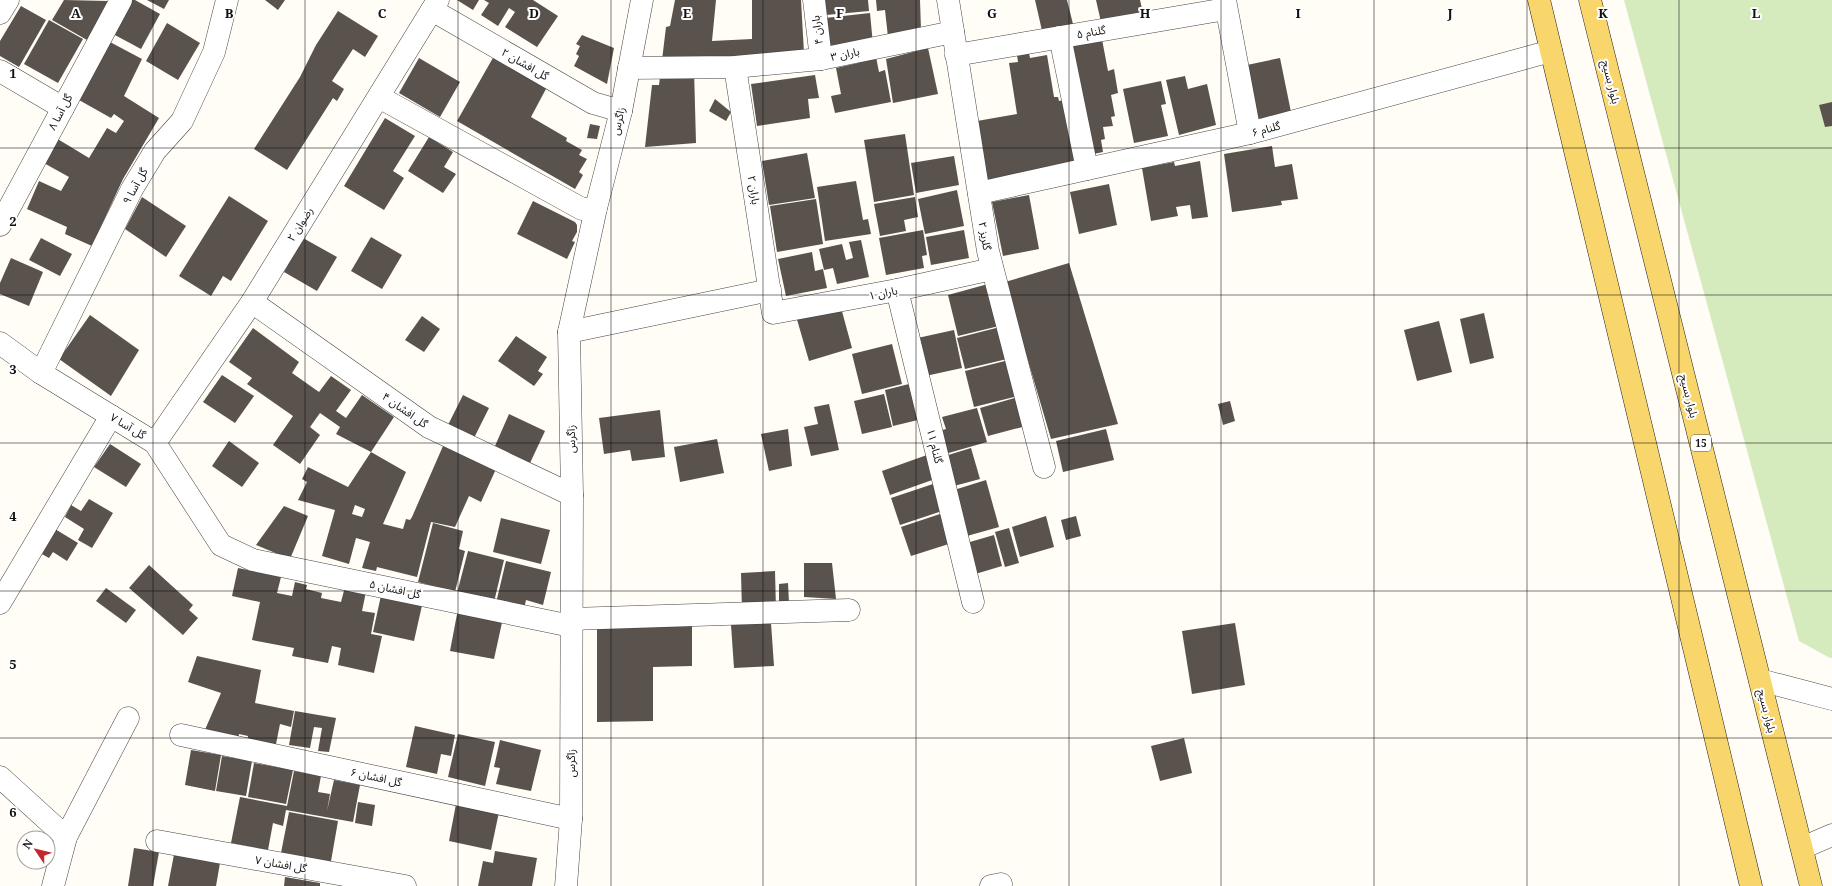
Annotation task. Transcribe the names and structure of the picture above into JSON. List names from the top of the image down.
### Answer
{
  "streets": {
    "main road": ["بلوار بسیج", "15"],
    "street": [
      "باران ۴",
      "گلنام ۵",
      "باران ۳",
      "گل افشان ۲",
      "گل آسا ۸",
      "زاگرس",
      "گلنام ۶",
      "گل آسا ۹",
      "باران ۲",
      "رضوان ۲",
      "گلریز ۲",
      "باران ۱",
      "گل افشان ۴",
      "گل آسا ۷",
      "گلنام ۱۱",
      "گل افشان ۵",
      "گل افشان ۶",
      "گل افشان ۷"
    ]
  },
  "crossings": [
    ["باران ۴", "باران ۳"],
    ["گلنام ۵", "گلریز ۲"],
    ["باران ۳", "زاگرس"],
    ["باران ۳", "باران ۲"],
    ["باران ۳", "گلریز ۲"],
    ["گل افشان ۲", "زاگرس"],
    ["گل افشان ۲", "رضوان ۲"],
    ["زاگرس", "گل افشان ۴"],
    ["زاگرس", "گل افشان ۵"],
    ["زاگرس", "گل افشان ۶"],
    ["گلنام ۶", "گلریز ۲"],
    ["گل آسا ۹", "گل آسا ۷"],
    ["باران ۲", "باران ۱"],
    ["رضوان ۲", "گل افشان ۴"],
    ["رضوان ۲", "گل آسا ۷"],
    ["گلریز ۲", "باران ۱"],
    ["باران ۱", "گلنام ۱۱"],
    ["گل آسا ۷", "گل افشان ۵"]
  ],
  "north": "top left",
  "grid": {
    "columns": [
      "A",
      "B",
      "C",
      "D",
      "E",
      "F",
      "G",
      "H",
      "I",
      "J",
      "K",
      "L"
    ],
    "rows": [
      "1",
      "2",
      "3",
      "4",
      "5",
      "6"
    ]
  }
}
